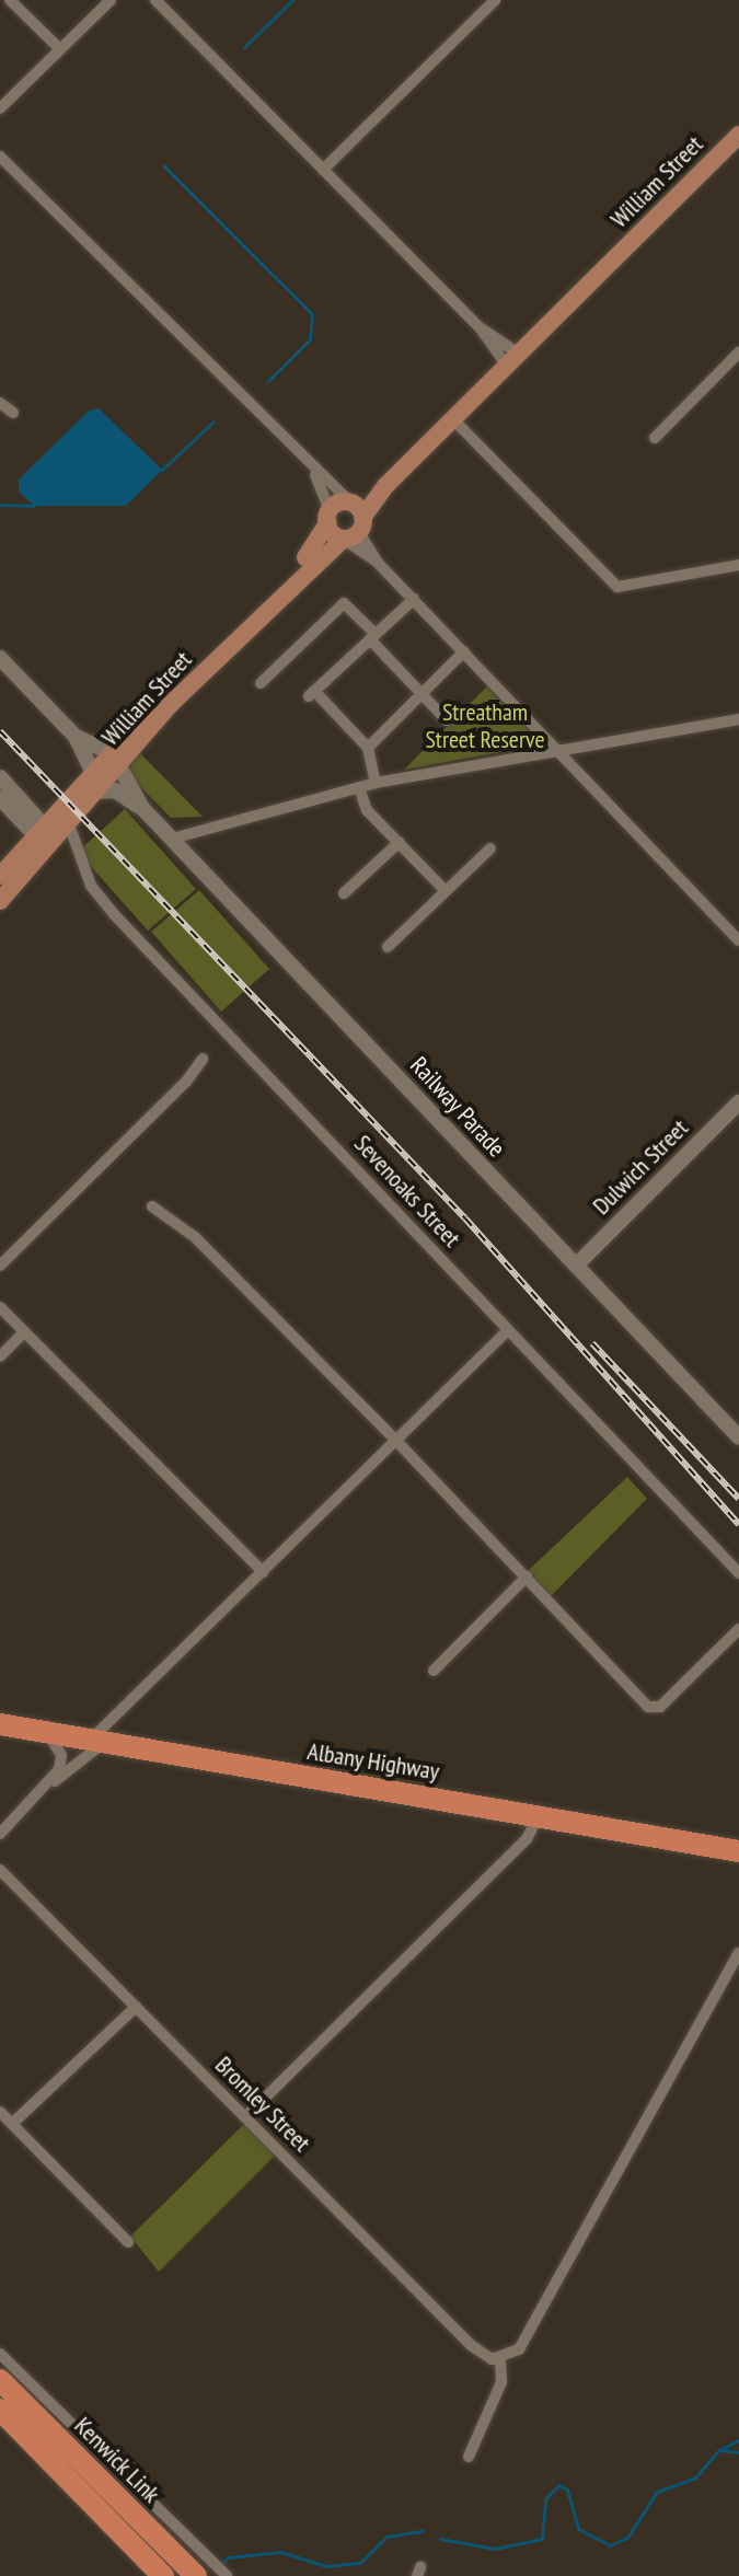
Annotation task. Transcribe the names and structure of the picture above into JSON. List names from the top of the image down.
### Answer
{
  "streets": {
    "highway": ["Albany Highway", "Kenwick Link"],
    "main road": ["William Street"],
    "street": [
      "Railway Parade",
      "Dulwich Street",
      "Sevenoaks Street",
      "Bromley Street"
    ]
  },
  "crossings": [
    ["William Street", "Railway Parade"],
    ["William Street", "Sevenoaks Street"],
    ["Railway Parade", "Dulwich Street"]
  ],
  "parks": ["Streatham Street Reserve"]
}
